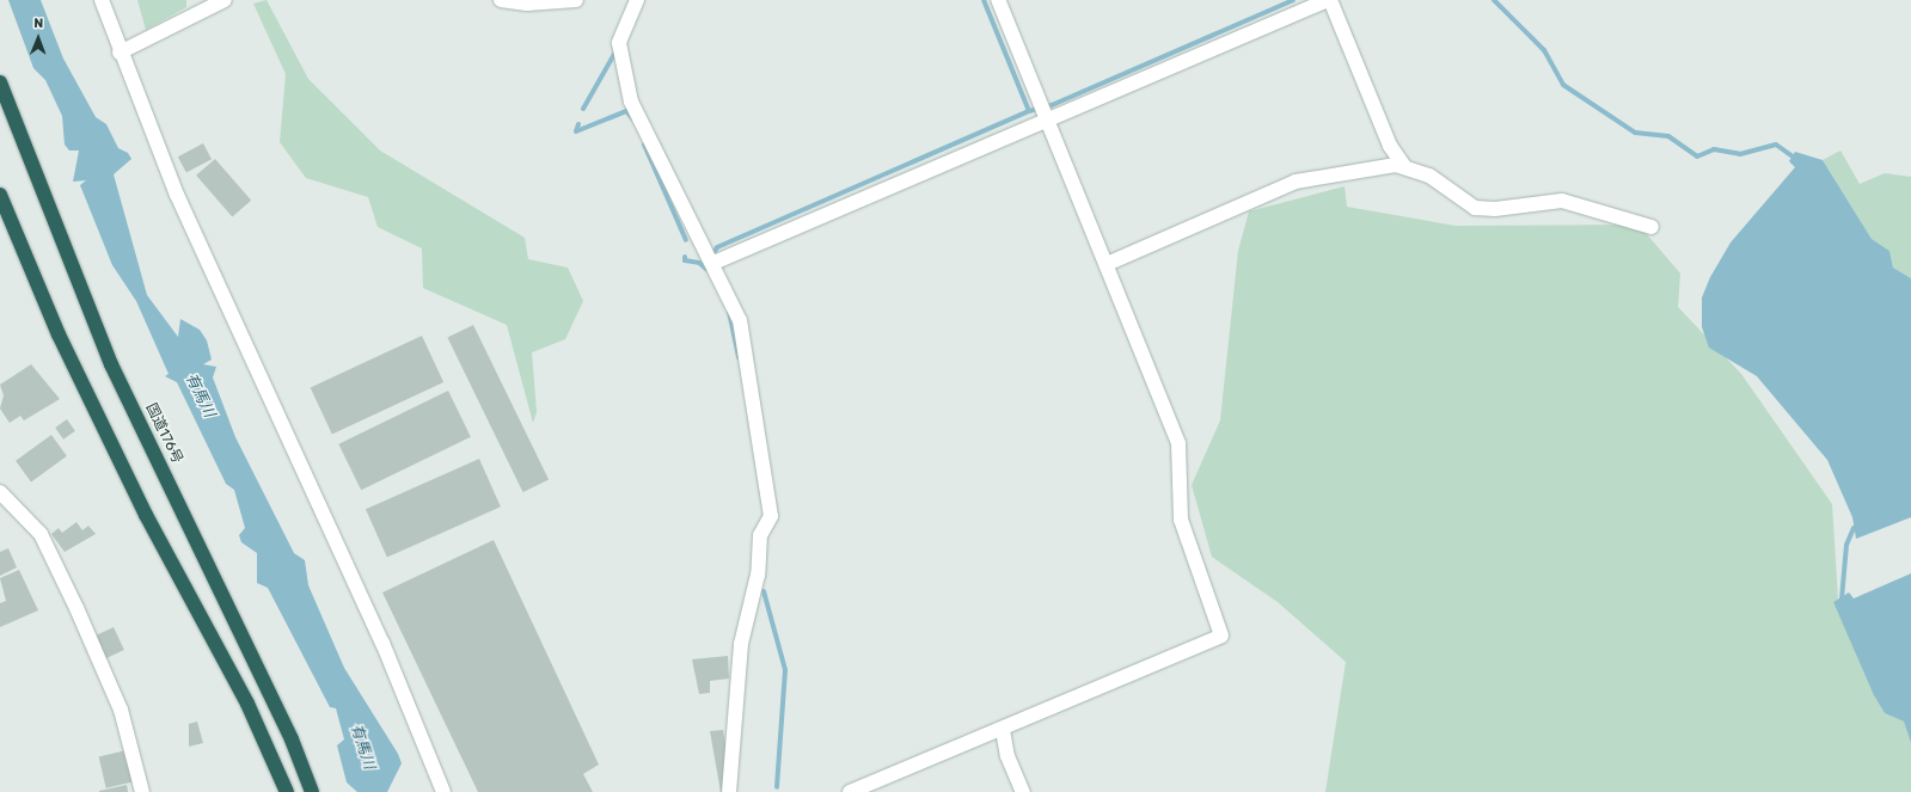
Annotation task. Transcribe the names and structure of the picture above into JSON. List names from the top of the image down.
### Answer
{
  "streets": {
    "highway": ["国道176号"]
  },
  "water": ["有馬川"],
  "north": "top"
}
